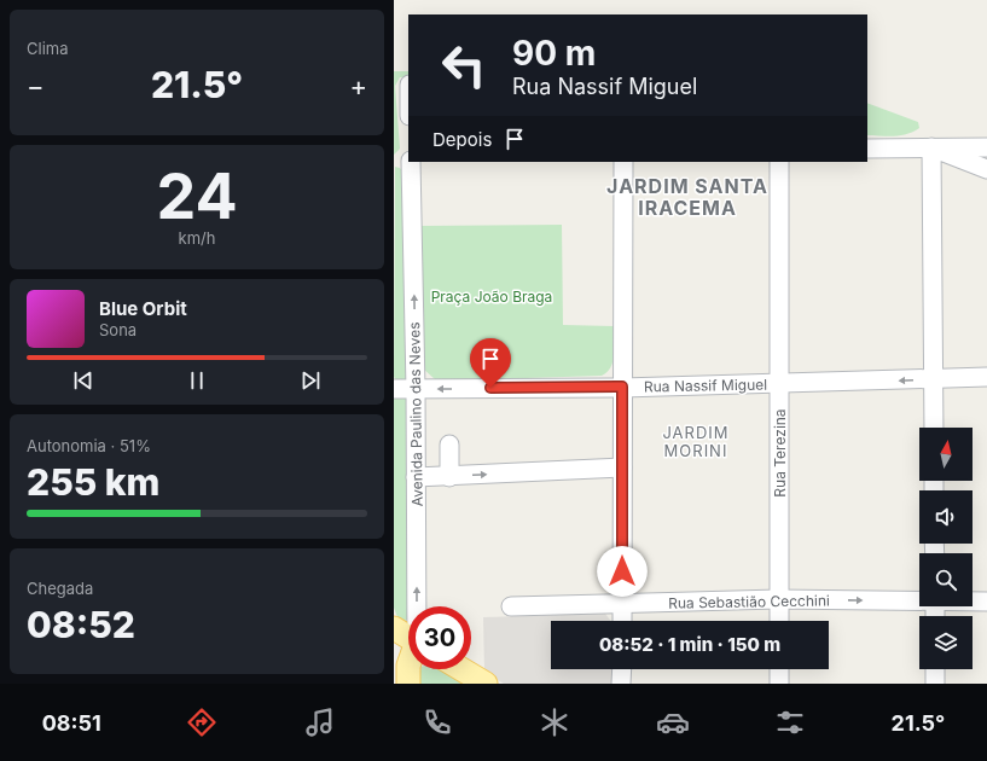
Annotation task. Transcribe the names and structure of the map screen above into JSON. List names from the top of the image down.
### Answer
{
  "streets": {
    "street": [
      "Rua Nassif Miguel",
      "Avenida Paulino das Neves",
      "Rua Terezina",
      "Rua Sebastião Cecchini"
    ]
  },
  "crossings": [
    ["Rua Nassif Miguel", "Avenida Paulino das Neves"],
    ["Rua Nassif Miguel", "Rua Terezina"],
    ["Rua Terezina", "Rua Sebastião Cecchini"]
  ],
  "one_way": ["Avenida Paulino das Neves"],
  "districts": ["JARDIM SANTA IRACEMA", "JARDIM MORINI"],
  "parks": ["Praça João Braga"],
  "north": "top",
  "page": {
    "tile": [
      "Clima",
      ["24", "km/h"],
      ["Autonomia · 51%", "255 km"],
      ["Chegada", "08:52"]
    ],
    "turn": ["90 m", "Rua Nassif Miguel"],
    "heat": ["−", "21.5°", "+"],
    "then": "Depois",
    "song": ["Blue Orbit", "Sona"],
    "limit": "30",
    "trip": "08:52 · 1 min · 150 m",
    "tabs": ["08:51", "21.5°"]
  }
}
